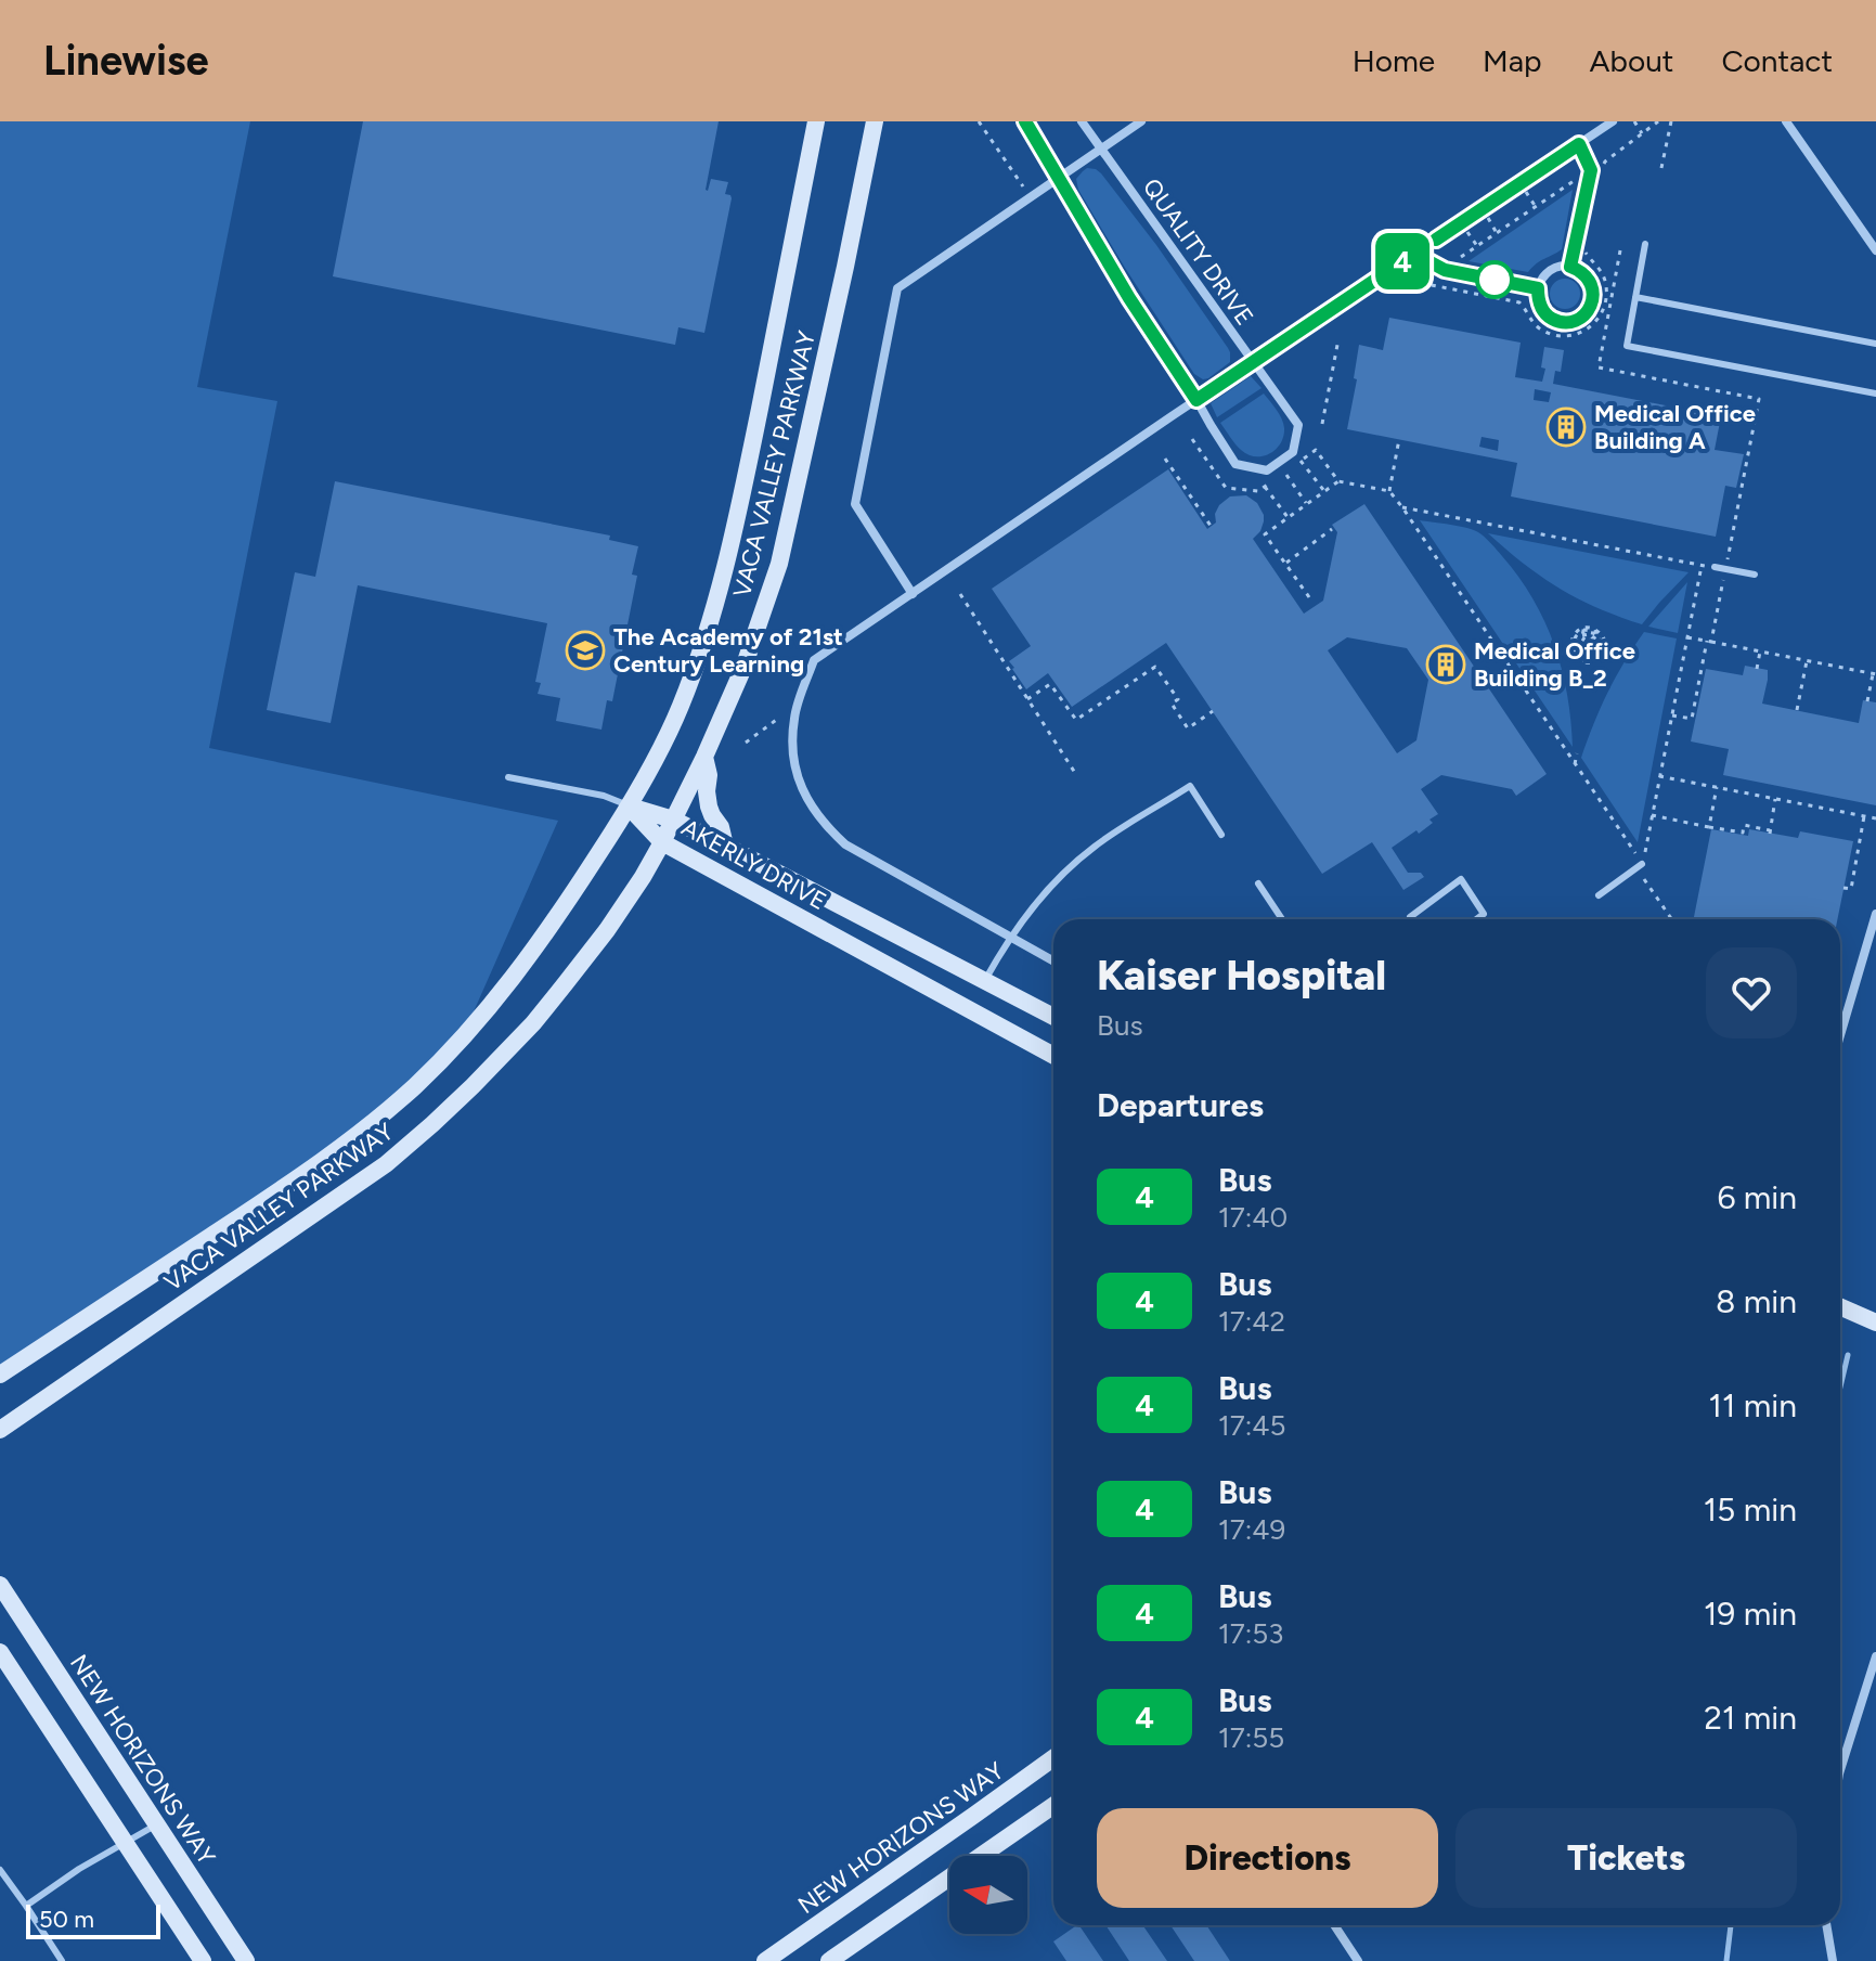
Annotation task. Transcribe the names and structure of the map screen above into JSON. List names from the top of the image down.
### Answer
{
  "streets": {
    "main road": ["VACA VALLEY PARKWAY", "AKERLY DRIVE", "NEW HORIZONS WAY"],
    "street": ["QUALITY DRIVE"]
  },
  "crossings": [
    ["VACA VALLEY PARKWAY", "AKERLY DRIVE"]
  ],
  "places": {
    "building": ["Medical Office Building A", "Medical Office Building B_2"],
    "school or university": ["The Academy of 21st Century Learning"]
  },
  "lines": ["bus line 4"],
  "scale_bar": "50 m",
  "north": "left",
  "page": {
    "header": "Linewise",
    "nav": [
      "Home",
      "Map",
      "About",
      "Contact"
    ],
    "on_map": "4",
    "heading": [
      ["Kaiser Hospital", "Bus"],
      "Departures"
    ],
    "list": [
      {
        "mark": "4",
        "name": "Bus",
        "note": "17:40",
        "value": "6 min"
      },
      {
        "mark": "4",
        "name": "Bus",
        "note": "17:42",
        "value": "8 min"
      },
      {
        "mark": "4",
        "name": "Bus",
        "note": "17:45",
        "value": "11 min"
      },
      {
        "mark": "4",
        "name": "Bus",
        "note": "17:49",
        "value": "15 min"
      },
      {
        "mark": "4",
        "name": "Bus",
        "note": "17:53",
        "value": "19 min"
      },
      {
        "mark": "4",
        "name": "Bus",
        "note": "17:55",
        "value": "21 min"
      }
    ],
    "buttons": ["Directions", "Tickets"],
    "scale": "50 m"
  }
}
